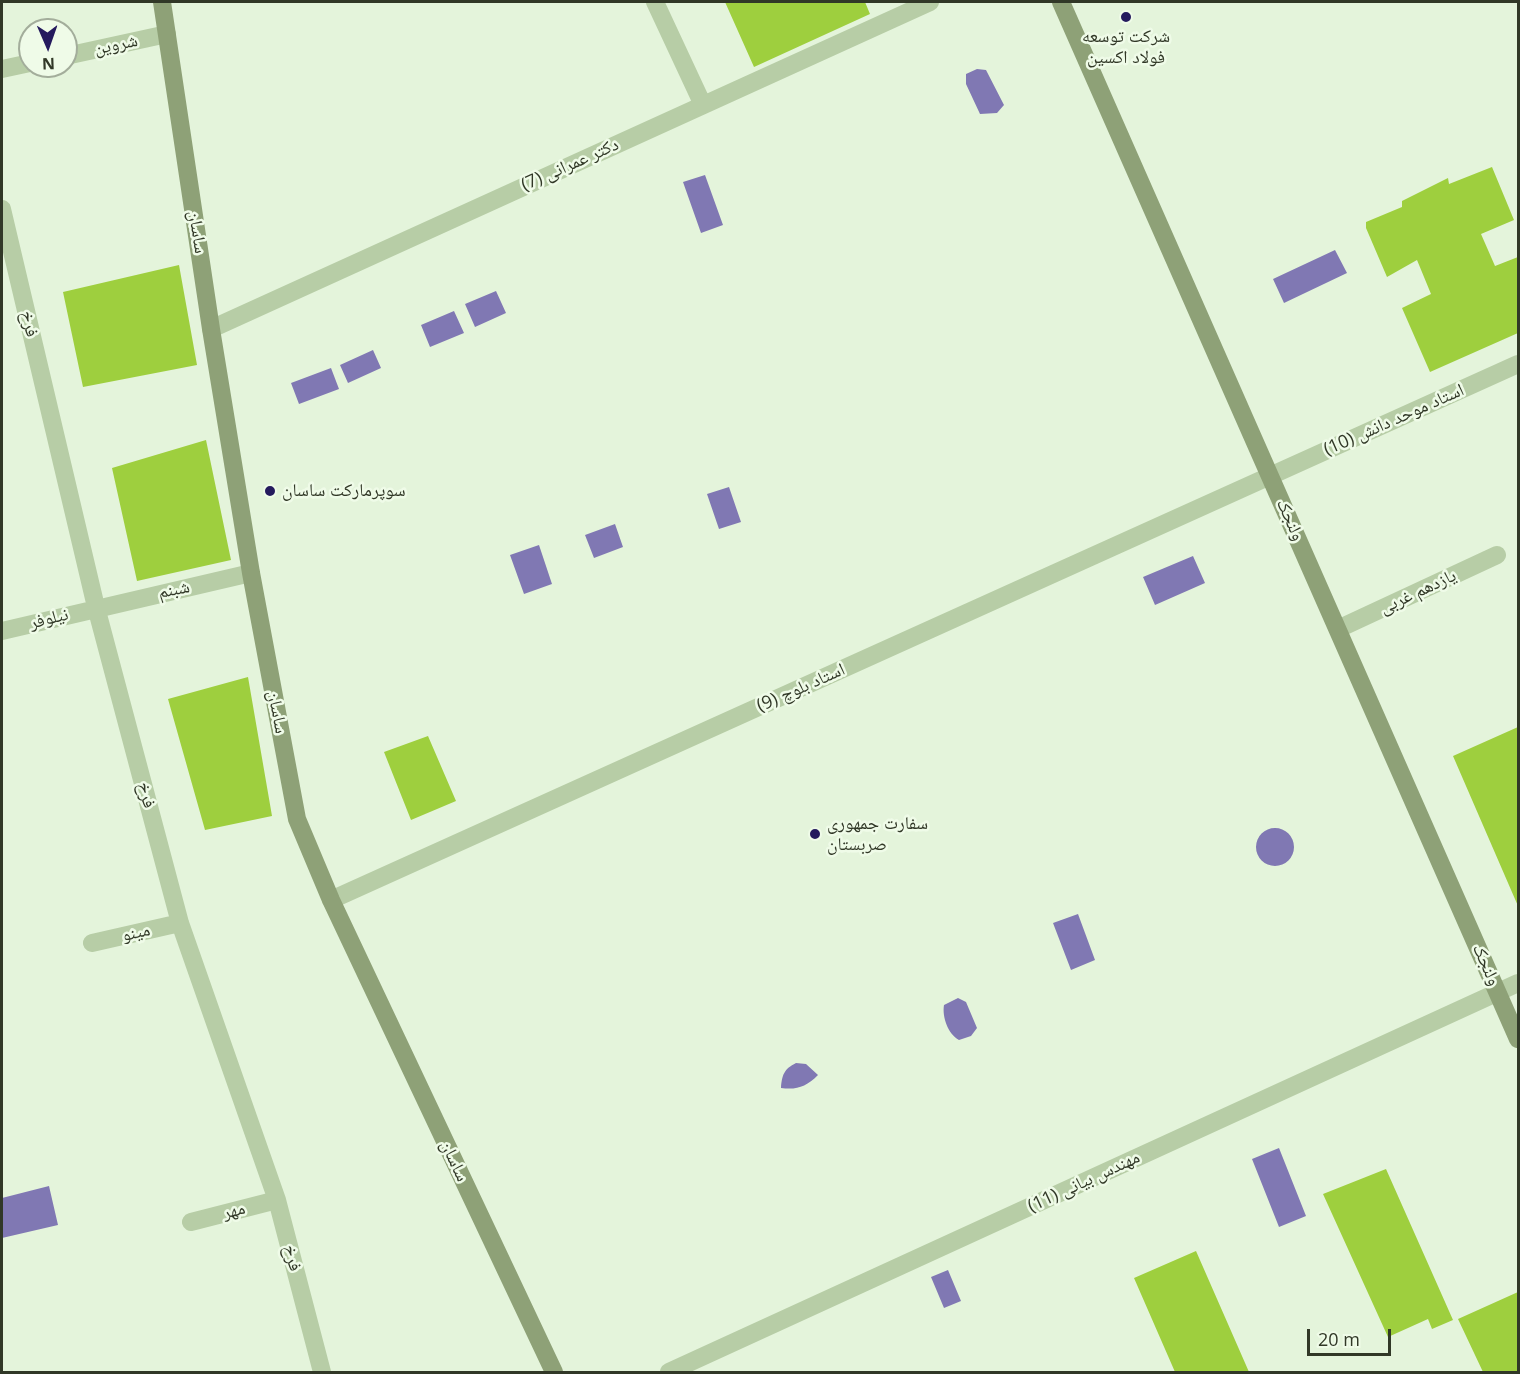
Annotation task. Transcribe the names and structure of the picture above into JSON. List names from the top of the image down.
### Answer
{
  "streets": {
    "street": [
      "شروین",
      "دکتر عمرانی (7)",
      "ساسان",
      "فرخ",
      "استاد موحد دانش (10)",
      "ولنجک",
      "شبنم",
      "یازدهم غربی",
      "نیلوفر",
      "استاد بلوچ (9)",
      "مینو",
      "مهندس بیانی (11)",
      "مهر"
    ]
  },
  "crossings": [
    ["شروین", "ساسان"],
    ["دکتر عمرانی (7)", "ساسان"],
    ["ساسان", "شبنم"],
    ["ساسان", "استاد بلوچ (9)"],
    ["فرخ", "شبنم"],
    ["فرخ", "نیلوفر"],
    ["فرخ", "مینو"],
    ["فرخ", "مهر"],
    ["استاد موحد دانش (10)", "ولنجک"],
    ["استاد موحد دانش (10)", "استاد بلوچ (9)"],
    ["ولنجک", "یازدهم غربی"],
    ["ولنجک", "استاد بلوچ (9)"],
    ["ولنجک", "مهندس بیانی (11)"],
    ["شبنم", "نیلوفر"]
  ],
  "places": ["شرکت توسعه فولاد اکسین", "سوپرمارکت ساسان", "سفارت جمهوری صربستان"],
  "scale_bar": "20 m",
  "north": "bottom"
}
